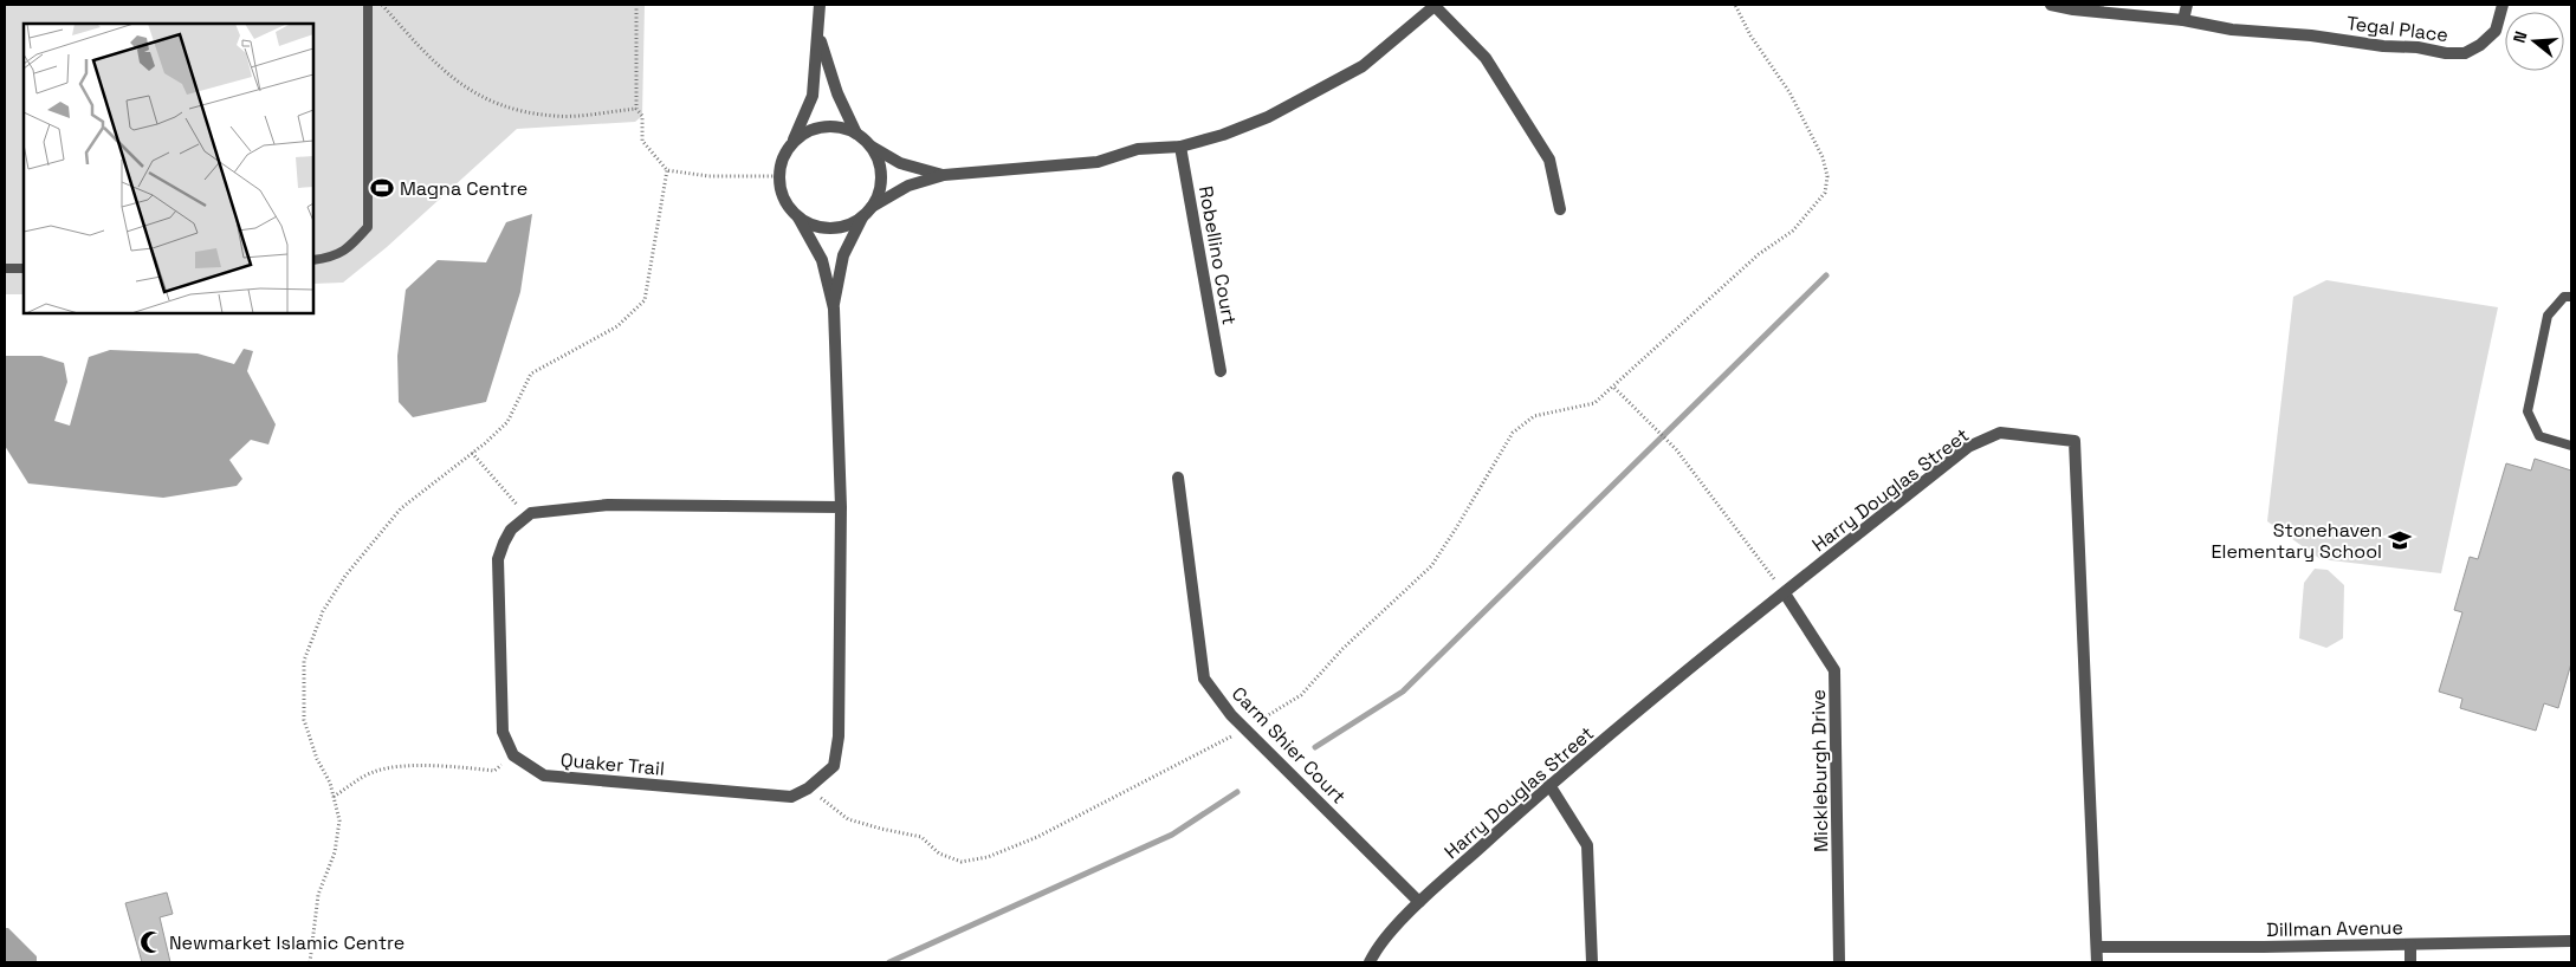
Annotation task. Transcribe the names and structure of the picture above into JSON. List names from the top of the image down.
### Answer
{
  "streets": {
    "street": [
      "Tegal Place",
      "Robellino Court",
      "Harry Douglas Street",
      "Carm Shier Court",
      "Quaker Trail",
      "Mickleburgh Drive",
      "Dillman Avenue"
    ]
  },
  "crossings": [
    ["Harry Douglas Street", "Carm Shier Court"],
    ["Harry Douglas Street", "Mickleburgh Drive"],
    ["Harry Douglas Street", "Dillman Avenue"]
  ],
  "places": {
    "sports": ["Magna Centre"],
    "school or university": ["Stonehaven Elementary School"],
    "mosque": ["Newmarket Islamic Centre"]
  },
  "north": "left"
}
